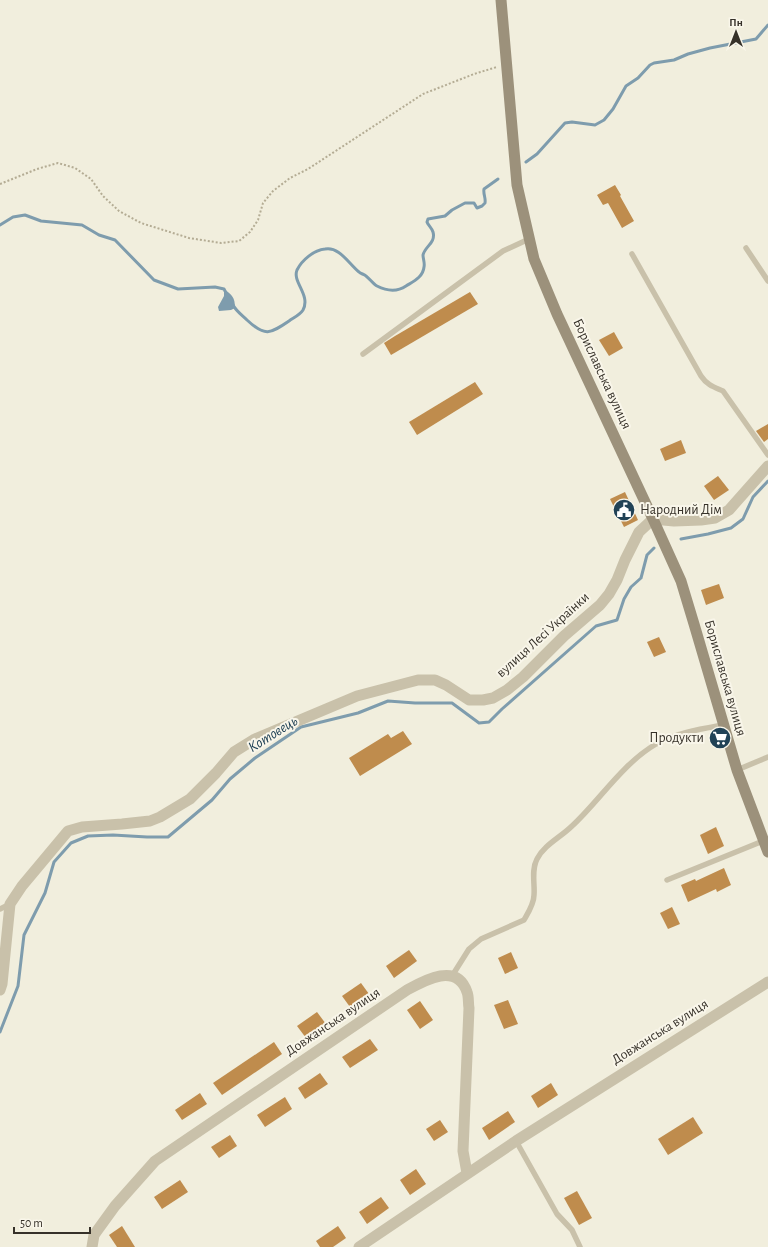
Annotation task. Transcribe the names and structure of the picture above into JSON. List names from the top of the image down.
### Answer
{
  "streets": {
    "main road": ["Бориславська вулиця"],
    "street": ["вулиця Лесі Українки", "Довжанська вулиця"]
  },
  "crossings": [
    ["Бориславська вулиця", "вулиця Лесі Українки"]
  ],
  "water": ["Котовець"],
  "places": {
    "public building": ["Народний Дім"],
    "supermarket": ["Продукти"]
  },
  "scale_bar": "50 m",
  "north": "top"
}
